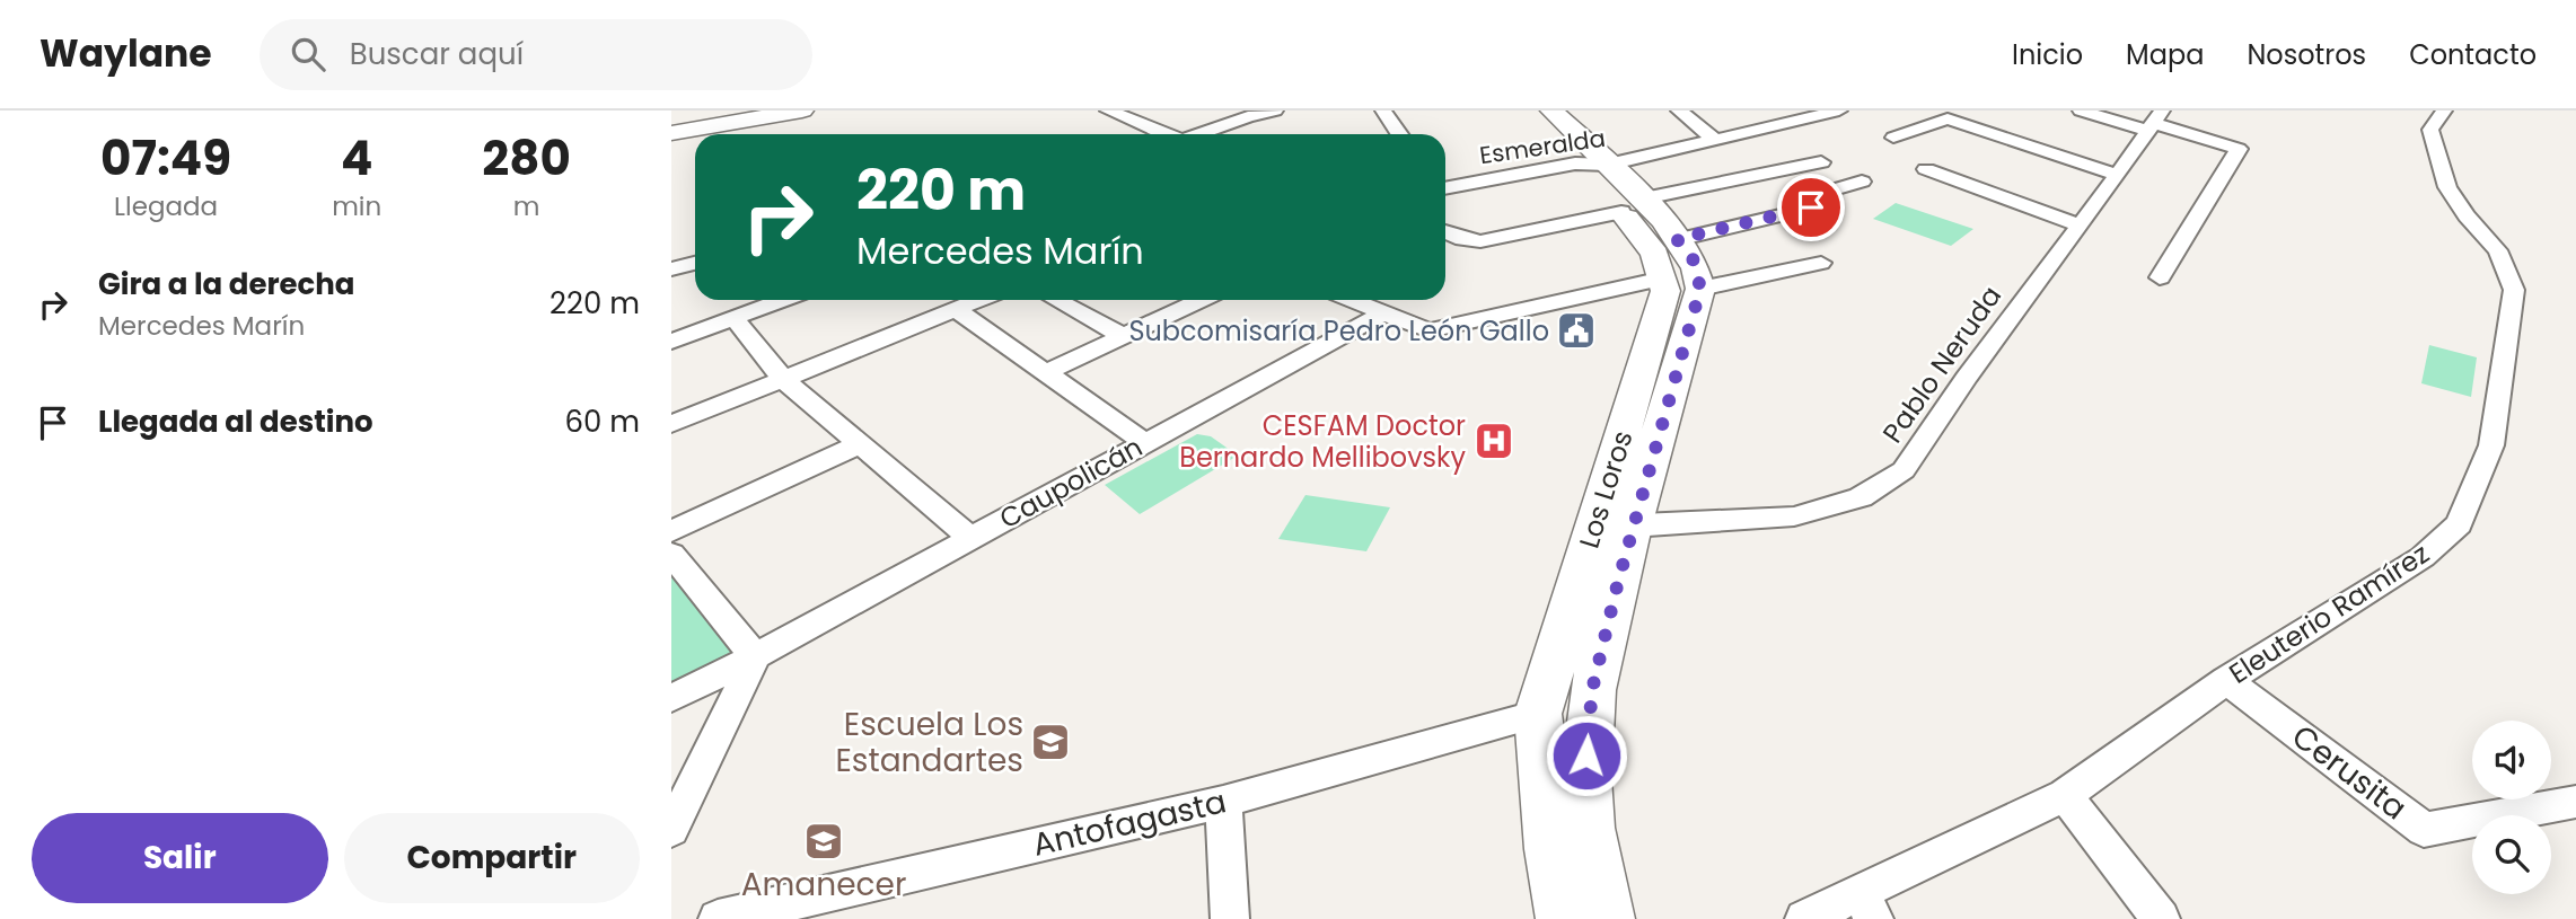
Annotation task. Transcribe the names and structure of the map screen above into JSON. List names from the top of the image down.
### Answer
{
  "streets": {
    "main road": ["Los Loros"],
    "street": [
      "Esmeralda",
      "Pablo Neruda",
      "Caupolicán",
      "Eleuterio Ramírez",
      "Cerusita",
      "Antofagasta"
    ]
  },
  "crossings": [
    ["Pablo Neruda", "Los Loros"],
    ["Los Loros", "Antofagasta"],
    ["Eleuterio Ramírez", "Cerusita"]
  ],
  "places": {
    "public building": ["Subcomisaría Pedro León Gallo"],
    "hospital": ["CESFAM Doctor Bernardo Mellibovsky"],
    "school or university": ["Escuela Los Estandartes", "Amanecer"]
  },
  "page": {
    "header": "Waylane",
    "search": "Buscar aquí",
    "nav": [
      "Inicio",
      "Mapa",
      "Nosotros",
      "Contacto"
    ],
    "eta": [
      "07:49",
      "Llegada",
      "4",
      "min",
      "280",
      "m"
    ],
    "turn": ["220 m", "Mercedes Marín"],
    "list": [
      {
        "name": "Gira a la derecha",
        "note": "Mercedes Marín",
        "value": "220 m"
      },
      {
        "name": "Llegada al destino",
        "value": "60 m"
      }
    ],
    "buttons": ["Salir", "Compartir"]
  }
}
